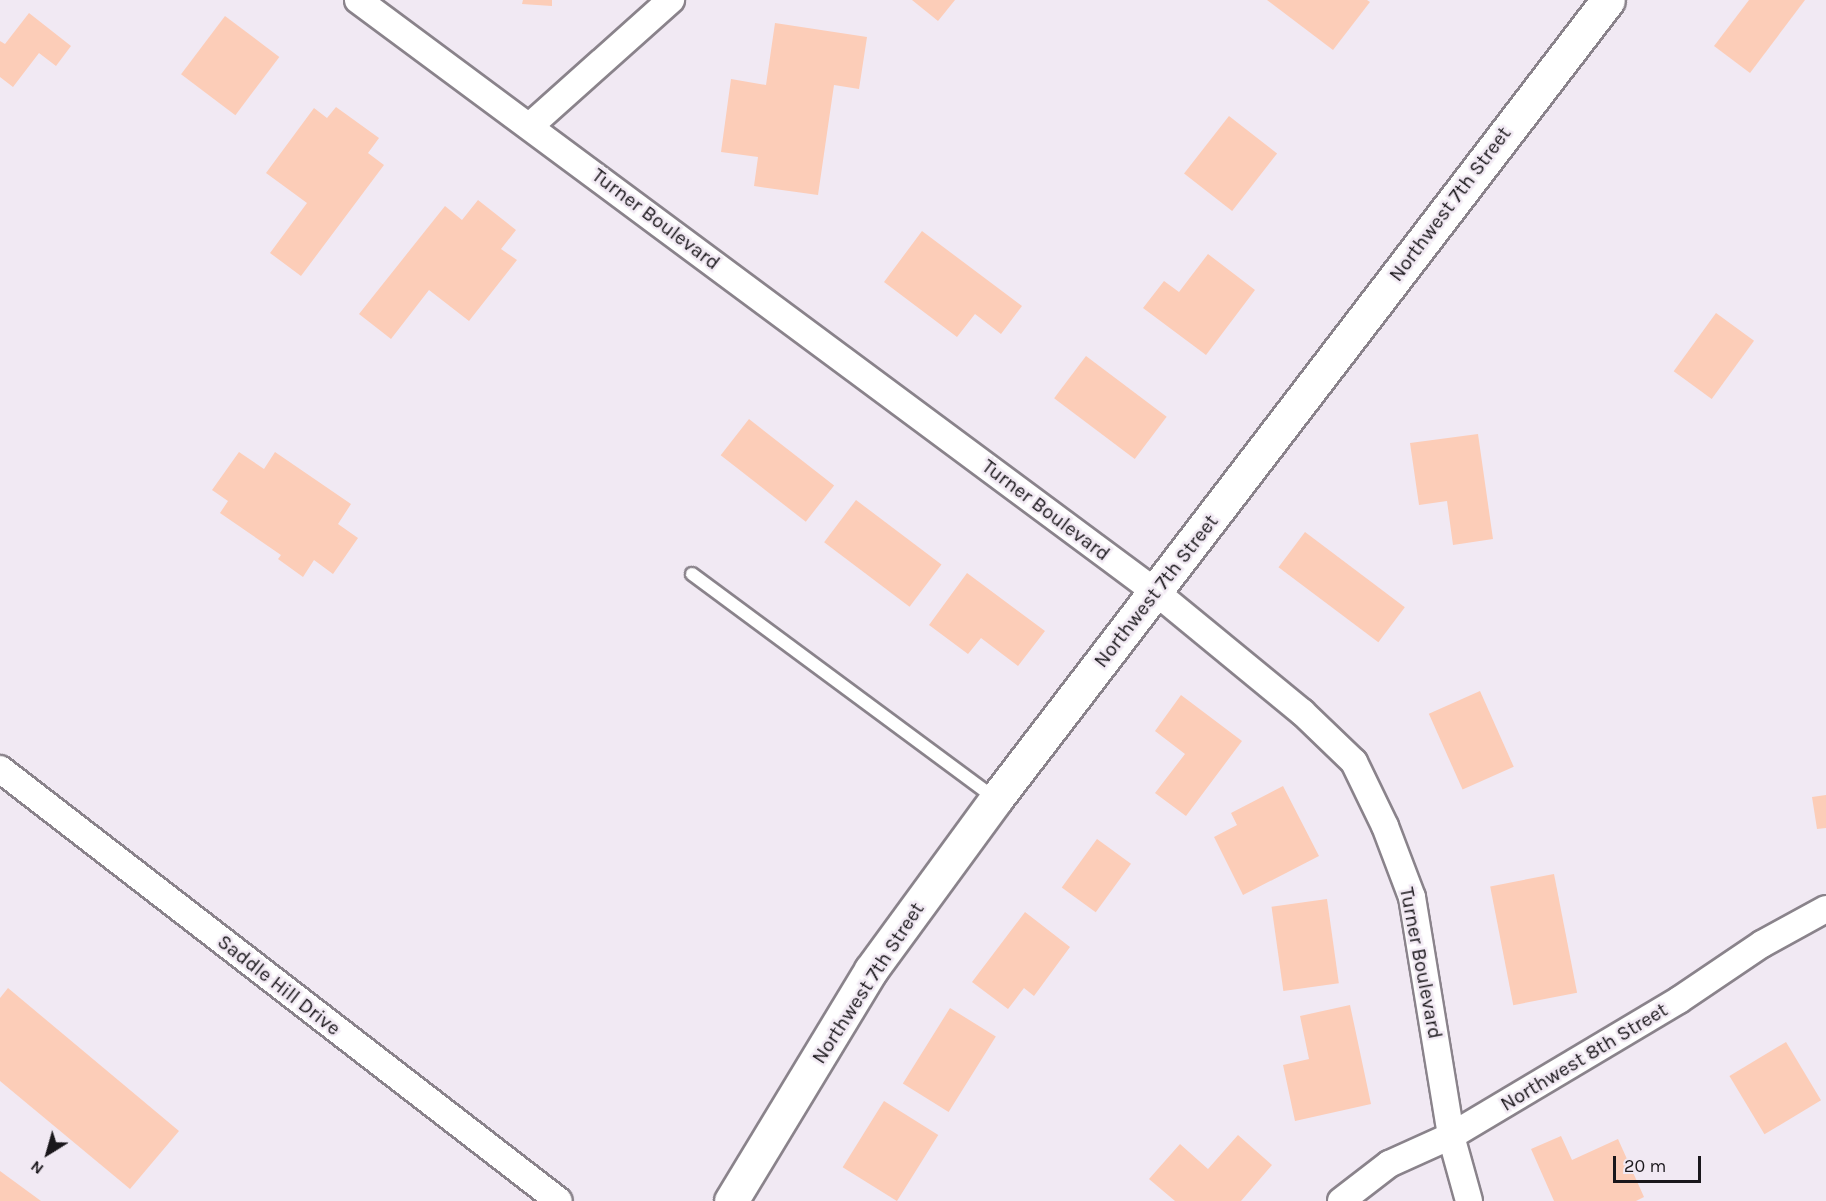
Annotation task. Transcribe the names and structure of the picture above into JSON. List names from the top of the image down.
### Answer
{
  "streets": {
    "street": [
      "Northwest 7th Street",
      "Turner Boulevard",
      "Saddle Hill Drive",
      "Northwest 8th Street"
    ]
  },
  "crossings": [
    ["Northwest 7th Street", "Turner Boulevard"],
    ["Turner Boulevard", "Northwest 8th Street"]
  ],
  "scale_bar": "20 m",
  "north": "bottom left"
}
